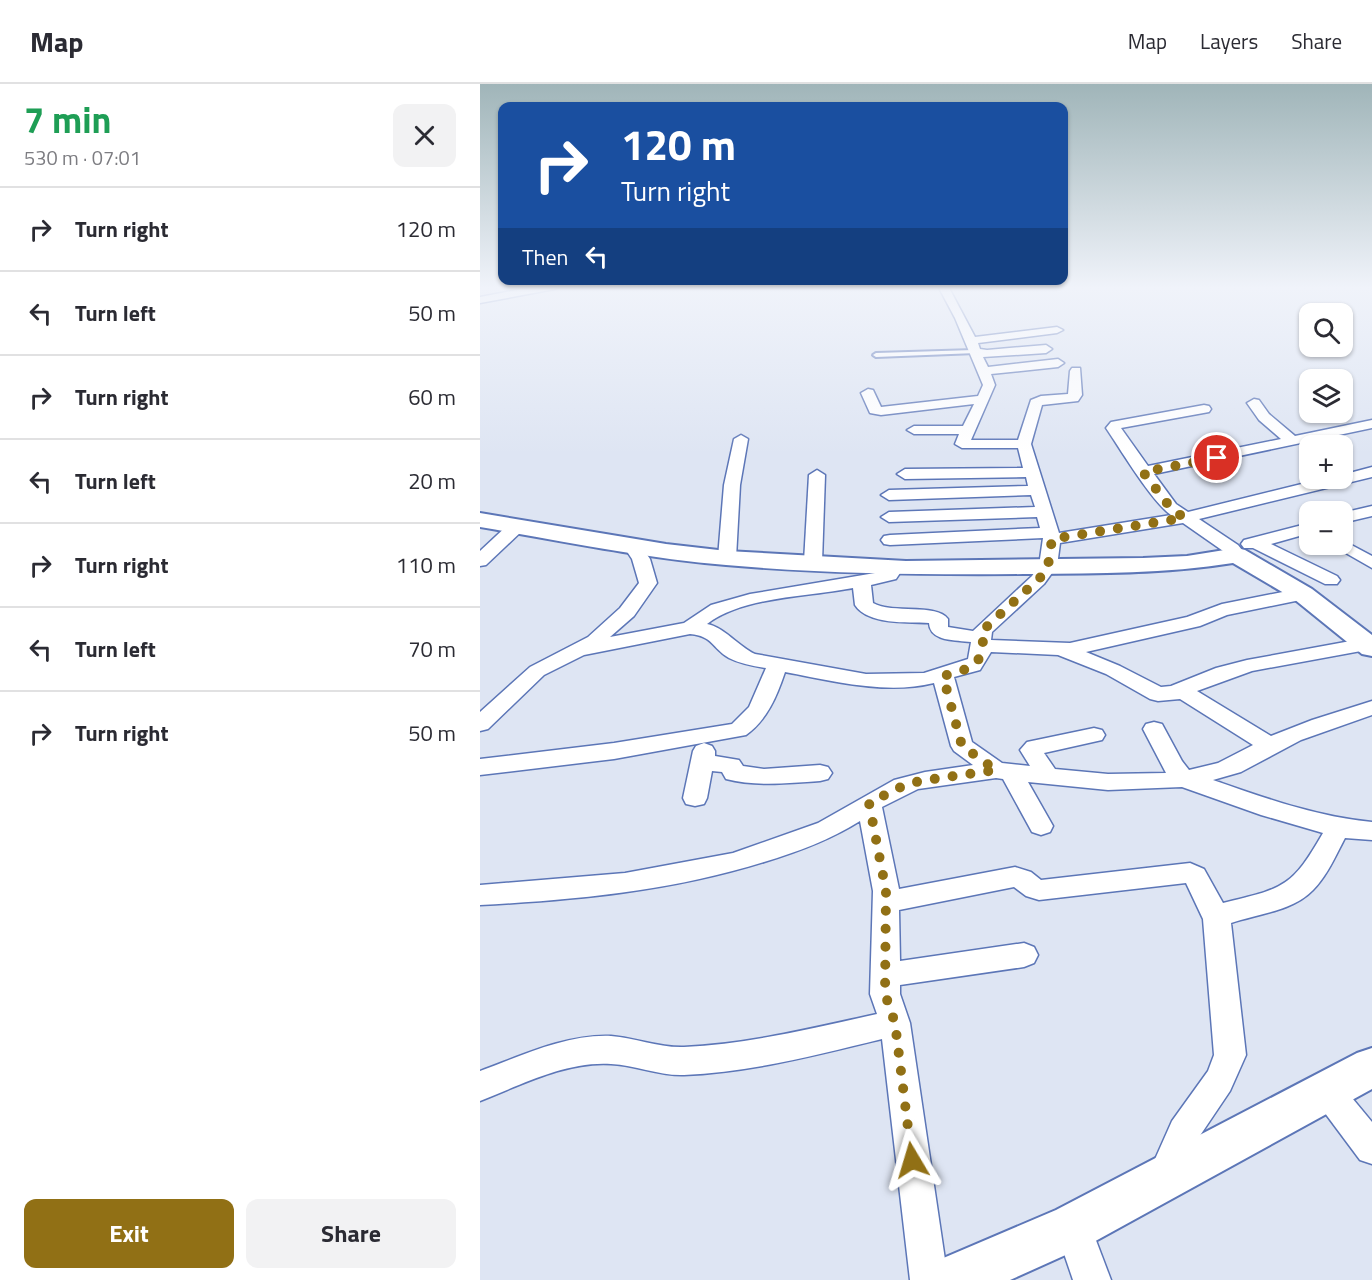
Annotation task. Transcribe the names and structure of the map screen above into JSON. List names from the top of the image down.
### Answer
{
  "page": {
    "header": "Map",
    "nav": ["Map", "Layers", "Share"],
    "heading": ["7 min", "530 m · 07:01"],
    "turn": ["120 m", "Turn right"],
    "list": [
      {
        "name": "Turn right",
        "value": "120 m"
      },
      {
        "name": "Turn left",
        "value": "50 m"
      },
      {
        "name": "Turn right",
        "value": "60 m"
      },
      {
        "name": "Turn left",
        "value": "20 m"
      },
      {
        "name": "Turn right",
        "value": "110 m"
      },
      {
        "name": "Turn left",
        "value": "70 m"
      },
      {
        "name": "Turn right",
        "value": "50 m"
      }
    ],
    "then": "Then",
    "map_buttons": ["+", "−"],
    "buttons": ["Exit", "Share"]
  }
}
